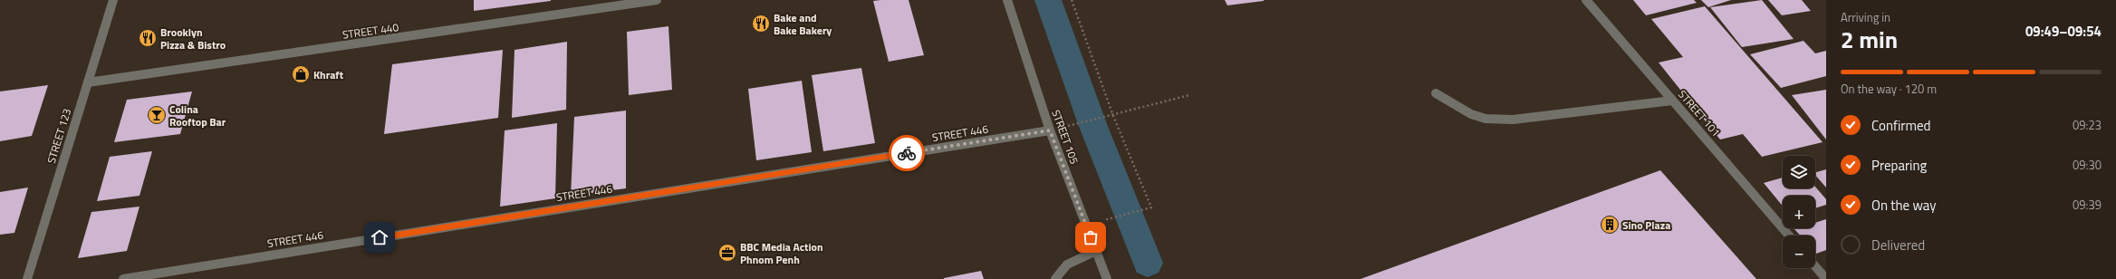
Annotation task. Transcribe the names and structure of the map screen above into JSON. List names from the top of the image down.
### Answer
{
  "streets": {
    "street": [
      "STREET 440",
      "STREET 101",
      "STREET 446",
      "STREET 123",
      "STREET 105"
    ]
  },
  "crossings": [
    ["STREET 440", "STREET 123"],
    ["STREET 446", "STREET 105"]
  ],
  "places": {
    "restaurant": ["Bake and Bake Bakery", "Brooklyn Pizza & Bistro"],
    "shop": ["Khraft"],
    "bar": ["Colina Rooftop Bar"],
    "building": ["Sino Plaza"],
    "office": ["BBC Media Action Phnom Penh"]
  },
  "page": {
    "heading": ["2 min", "Arriving in", "09:49–09:54"],
    "bar": "On the way · 120 m",
    "list": [
      ["Confirmed", "09:23"],
      ["Preparing", "09:30"],
      ["On the way", "09:39"],
      "Delivered"
    ],
    "map_buttons": ["+", "−"]
  }
}
